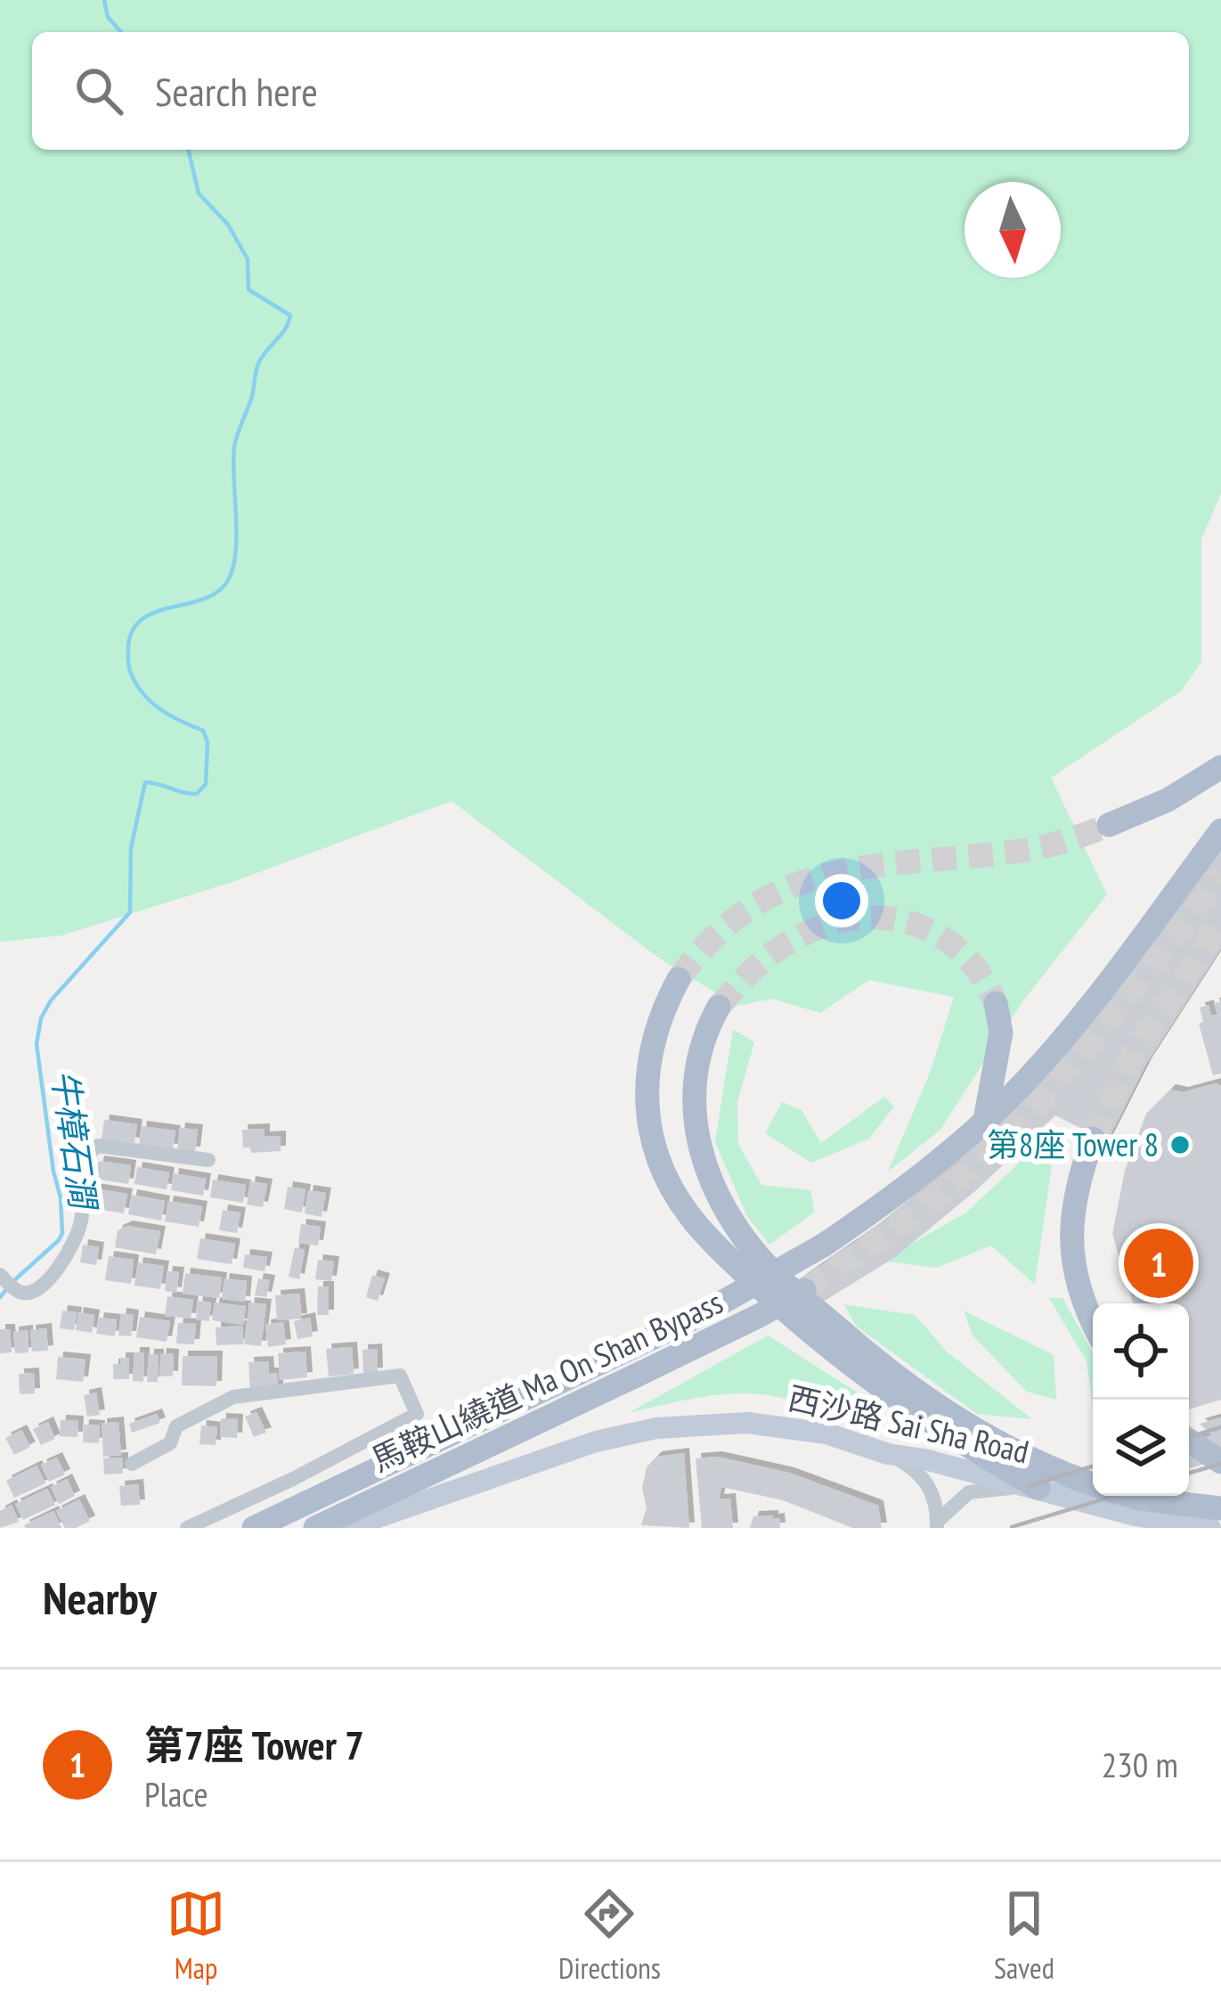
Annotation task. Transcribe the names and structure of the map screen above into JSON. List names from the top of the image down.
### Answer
{
  "streets": {
    "main road": ["馬鞍山繞道 Ma On Shan Bypass", "西沙路 Sai Sha Road"]
  },
  "water": ["牛樟石澗"],
  "places": ["第8座 Tower 8"],
  "north": "bottom",
  "page": {
    "search": "Search here",
    "pins": "1",
    "heading": "Nearby",
    "list": [
      {
        "mark": "1",
        "name": "第7座 Tower 7",
        "note": "Place",
        "value": "230 m"
      }
    ],
    "nav": ["Map", "Directions", "Saved"]
  }
}
